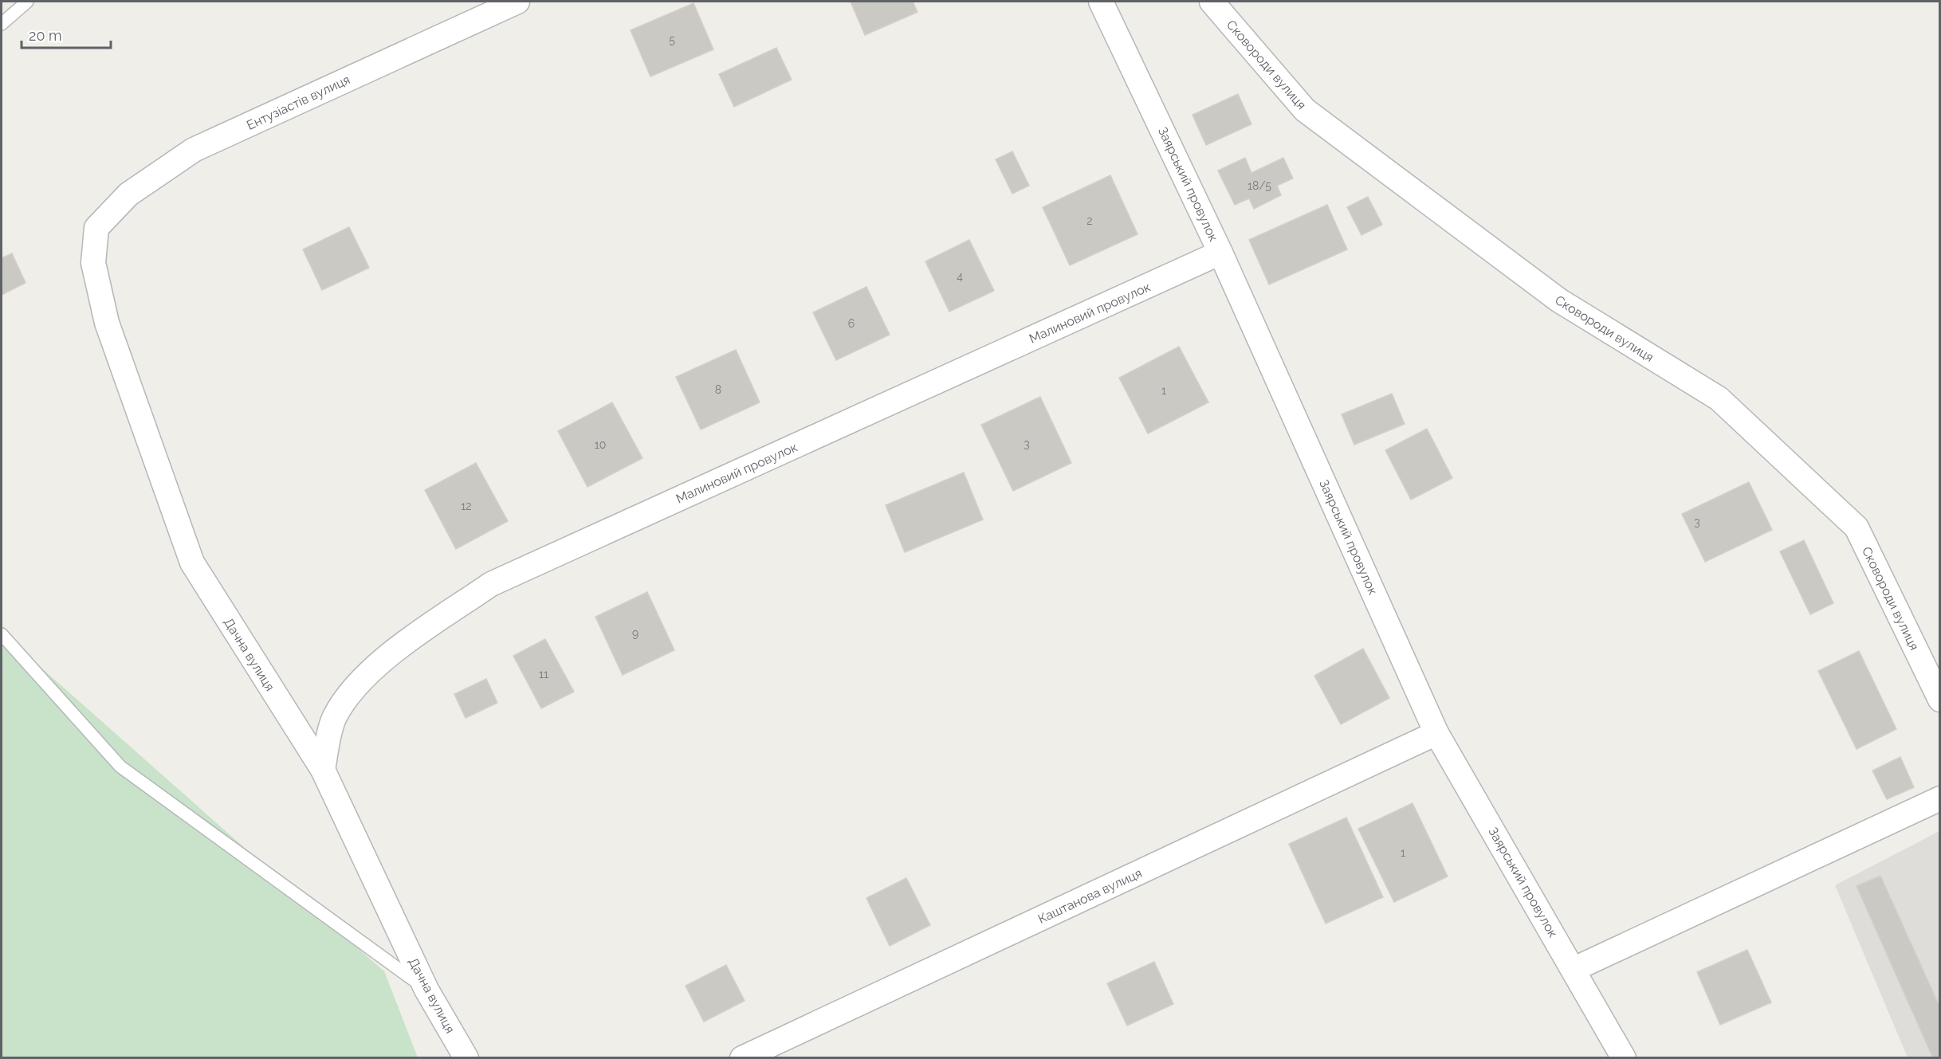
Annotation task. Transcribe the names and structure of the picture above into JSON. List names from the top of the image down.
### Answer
{
  "streets": {
    "street": [
      "Сковороди вулиця",
      "Ентузіастів вулиця",
      "Заярський провулок",
      "Малиновий провулок",
      "Дачна вулиця",
      "Каштанова вулиця"
    ]
  },
  "crossings": [
    ["Ентузіастів вулиця", "Дачна вулиця"],
    ["Заярський провулок", "Малиновий провулок"],
    ["Заярський провулок", "Каштанова вулиця"],
    ["Малиновий провулок", "Дачна вулиця"]
  ],
  "house_numbers": [
    "5",
    "18/5",
    "2",
    "4",
    "6",
    "8",
    "1",
    "3",
    "10",
    "12",
    "3",
    "9",
    "11",
    "1"
  ],
  "scale_bar": "20 m"
}
